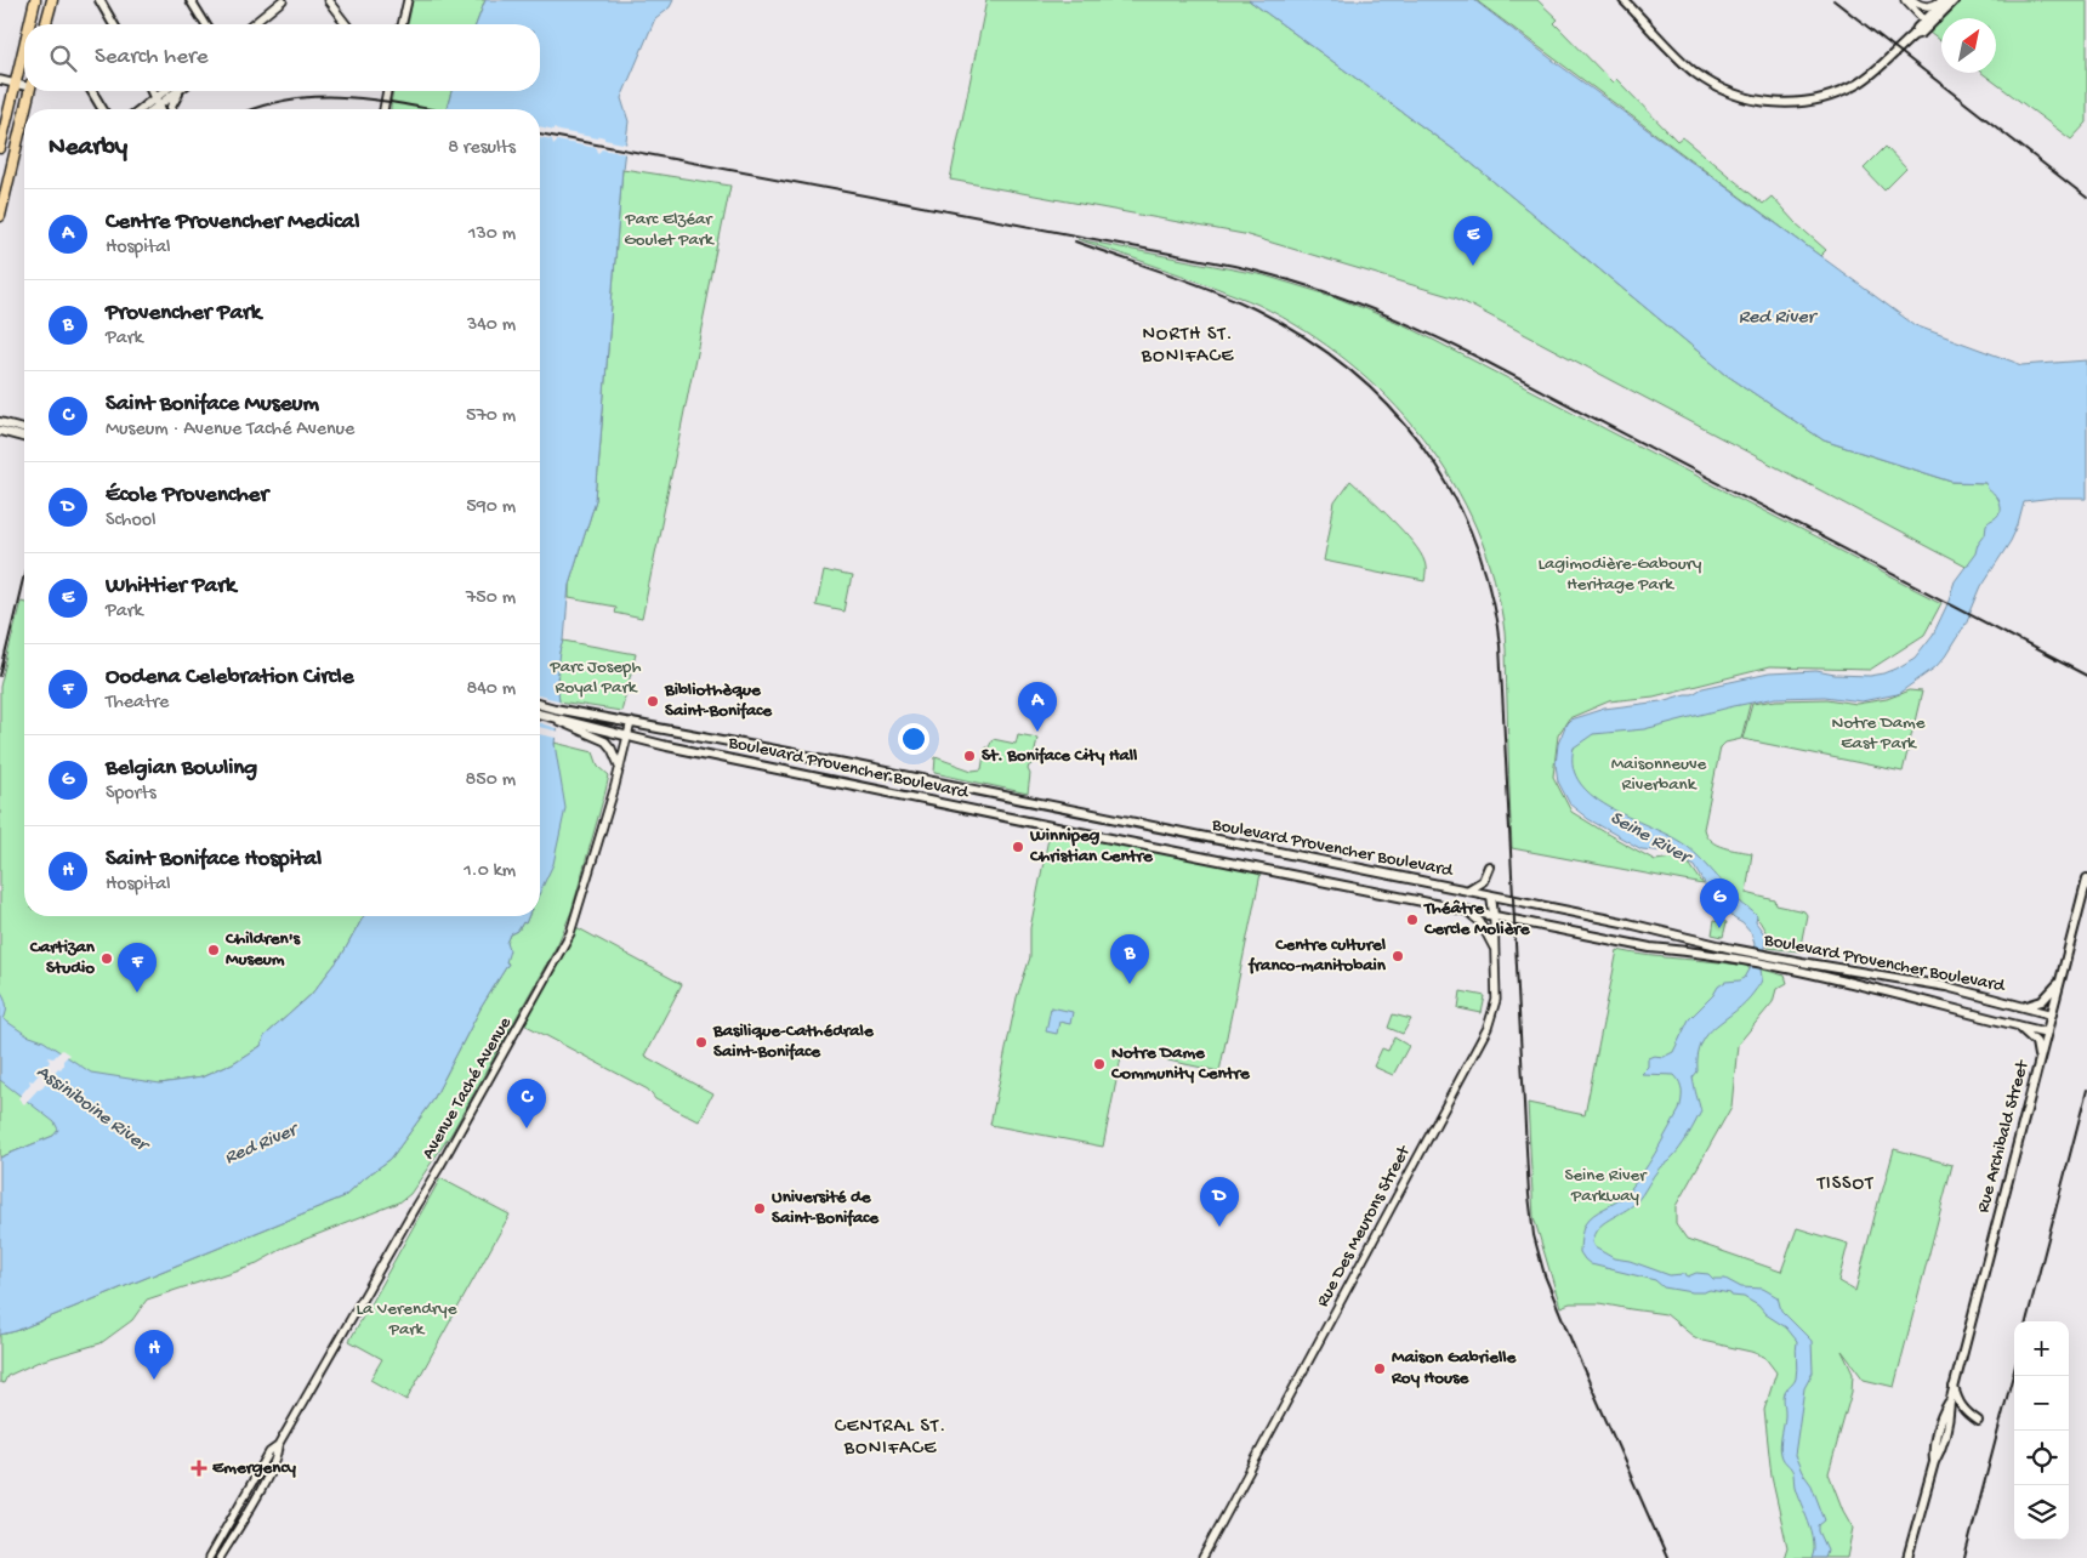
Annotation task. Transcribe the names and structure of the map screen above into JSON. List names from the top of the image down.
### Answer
{
  "streets": {
    "main road": ["Boulevard Provencher Boulevard", "Rue Archibald Street", "Rue Des Meurons Street"],
    "street": ["Avenue Taché Avenue"]
  },
  "crossings": [
    ["Boulevard Provencher Boulevard", "Avenue Taché Avenue"],
    ["Boulevard Provencher Boulevard", "Rue Archibald Street"],
    ["Boulevard Provencher Boulevard", "Rue Des Meurons Street"]
  ],
  "districts": ["NORTH ST. BONIFACE", "TISSOT", "CENTRAL ST. BONIFACE"],
  "water": ["Red River", "Seine River", "Assiniboine River"],
  "parks": [
    "Parc Elzéar Goulet Park",
    "Lagimodière-Gaboury Heritage Park",
    "Parc Joseph Royal Park",
    "Notre Dame East Park",
    "Maisonneuve Riverbank",
    "Seine River Parkway",
    "La Verendrye Park"
  ],
  "places": {
    "other": [
      "Bibliothèque Saint-Boniface",
      "St. Boniface City Hall",
      "Winnipeg Christian Centre",
      "Théâtre Cercle Molière",
      "Children's Museum",
      "Centre culturel franco-manitobain",
      "Cartizan Studio",
      "Basilique-Cathédrale Saint-Boniface",
      "Notre Dame Community Centre",
      "Université de Saint-Boniface",
      "Maison Gabrielle Roy House"
    ],
    "health": ["Emergency"]
  },
  "north": "top right",
  "page": {
    "search": "Search here",
    "heading": ["Nearby", "8 results"],
    "list": [
      {
        "mark": "A",
        "name": "Centre Provencher Medical",
        "note": "Hospital",
        "value": "130 m"
      },
      {
        "mark": "B",
        "name": "Provencher Park",
        "note": "Park",
        "value": "340 m"
      },
      {
        "mark": "C",
        "name": "Saint Boniface Museum",
        "note": "Museum · Avenue Taché Avenue",
        "value": "570 m"
      },
      {
        "mark": "D",
        "name": "École Provencher",
        "note": "School",
        "value": "590 m"
      },
      {
        "mark": "E",
        "name": "Whittier Park",
        "note": "Park",
        "value": "750 m"
      },
      {
        "mark": "F",
        "name": "Oodena Celebration Circle",
        "note": "Theatre",
        "value": "840 m"
      },
      {
        "mark": "G",
        "name": "Belgian Bowling",
        "note": "Sports",
        "value": "850 m"
      },
      {
        "mark": "H",
        "name": "Saint Boniface Hospital",
        "note": "Hospital",
        "value": "1.0 km"
      }
    ],
    "pins": [
      "E",
      "A",
      "G",
      "B",
      "F",
      "C",
      "D",
      "H"
    ],
    "map_buttons": ["+", "−"]
  }
}
